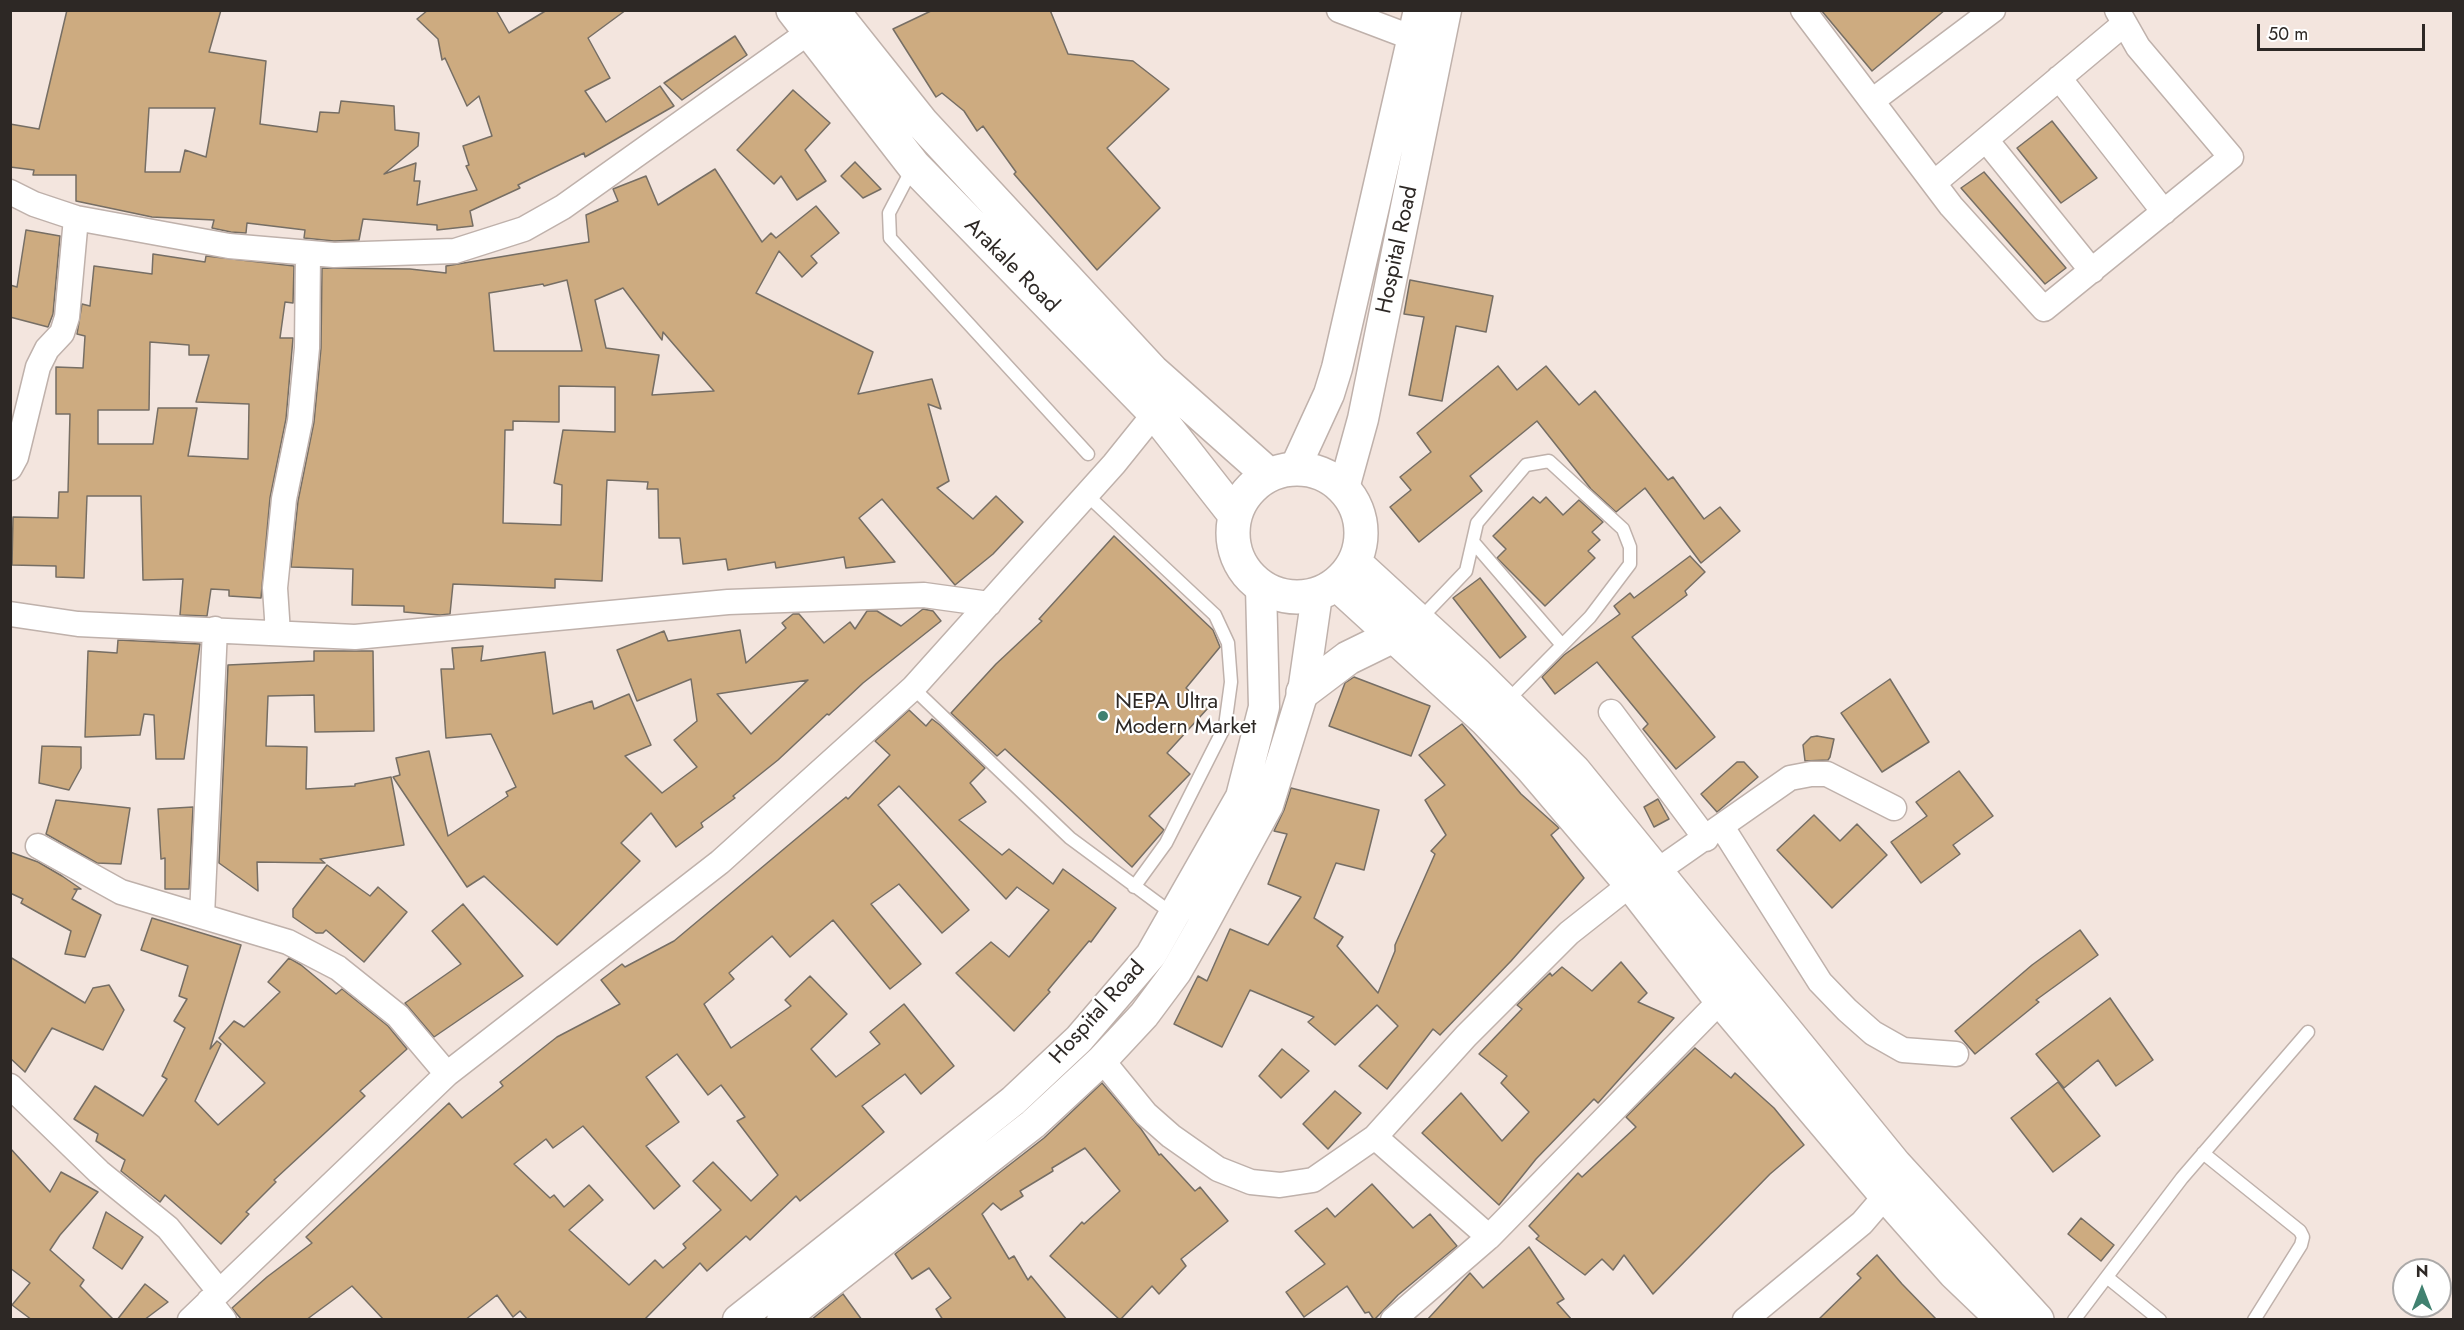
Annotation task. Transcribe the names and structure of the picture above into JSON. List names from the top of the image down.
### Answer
{
  "streets": {
    "main road": ["Arakale Road"],
    "street": ["Hospital Road"]
  },
  "crossings": [
    ["Hospital Road", "Arakale Road"]
  ],
  "places": ["NEPA Ultra Modern Market"],
  "scale_bar": "50 m",
  "north": "top"
}
